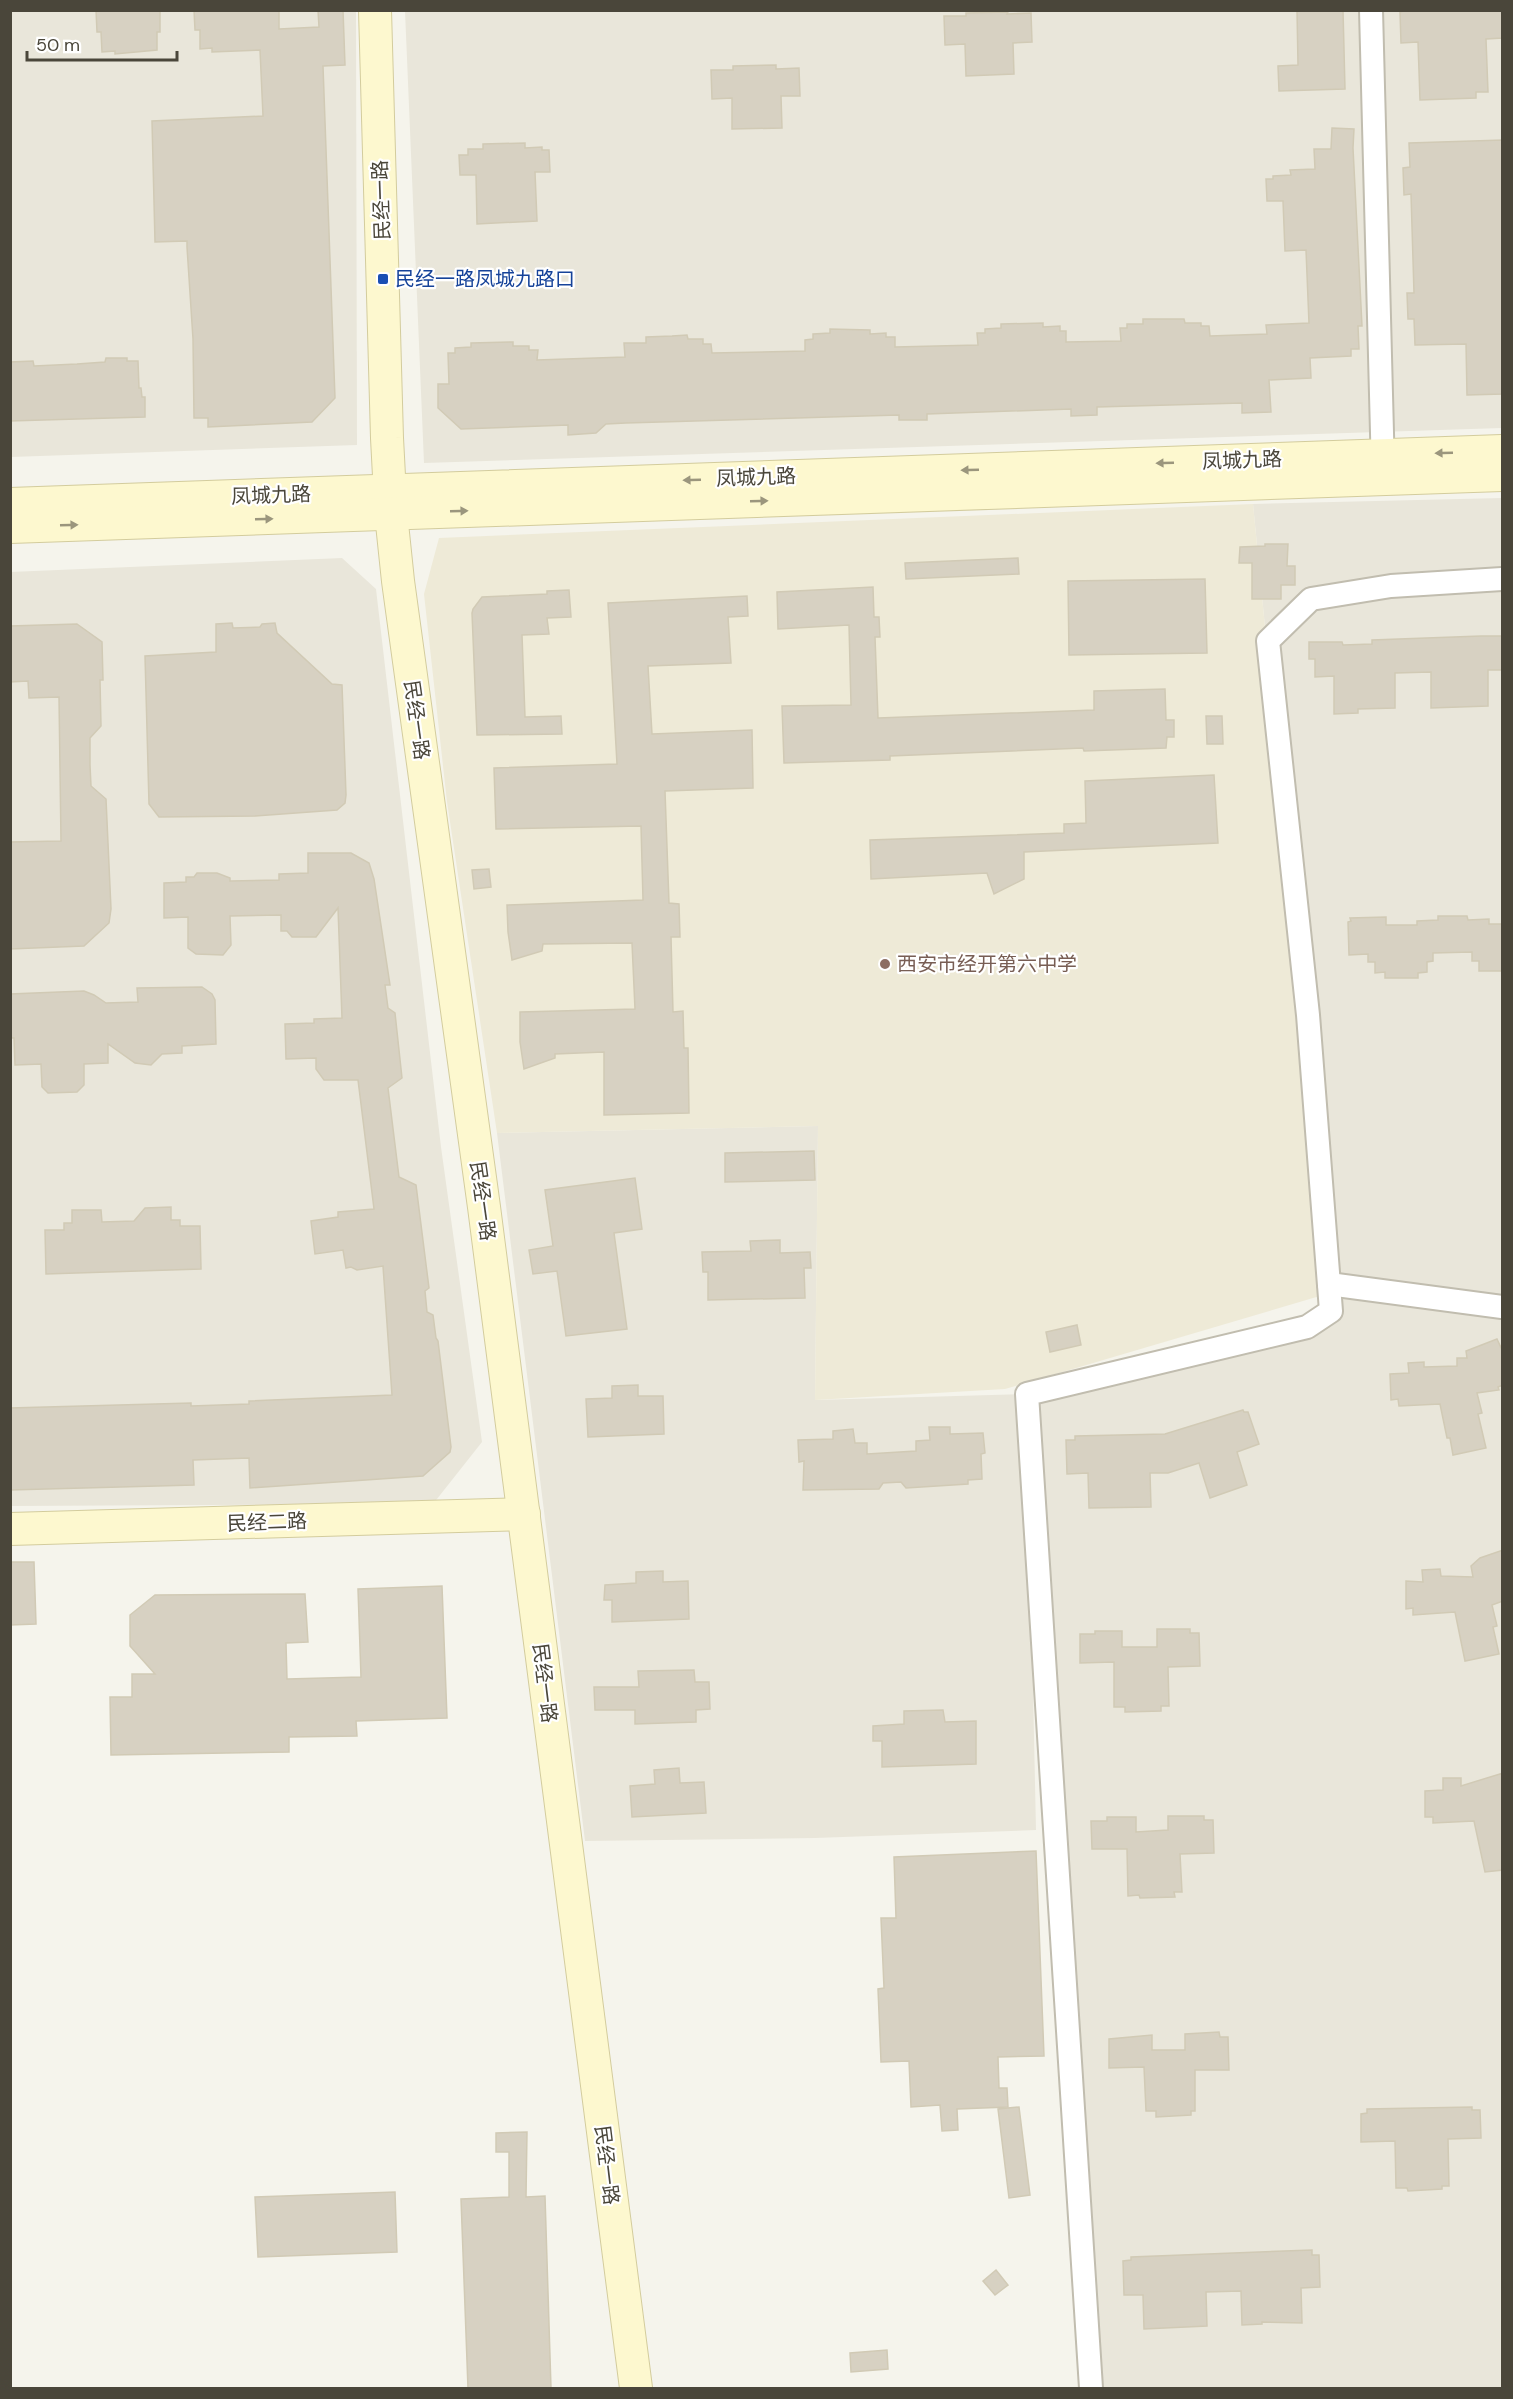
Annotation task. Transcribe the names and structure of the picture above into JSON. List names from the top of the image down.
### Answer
{
  "streets": {
    "street": ["民经一路", "凤城九路", "民经二路"]
  },
  "crossings": [
    ["民经一路", "凤城九路"],
    ["民经一路", "民经二路"]
  ],
  "places": {
    "transit": ["民经一路凤城九路口"],
    "other": ["西安市经开第六中学"]
  },
  "scale_bar": "50 m"
}
